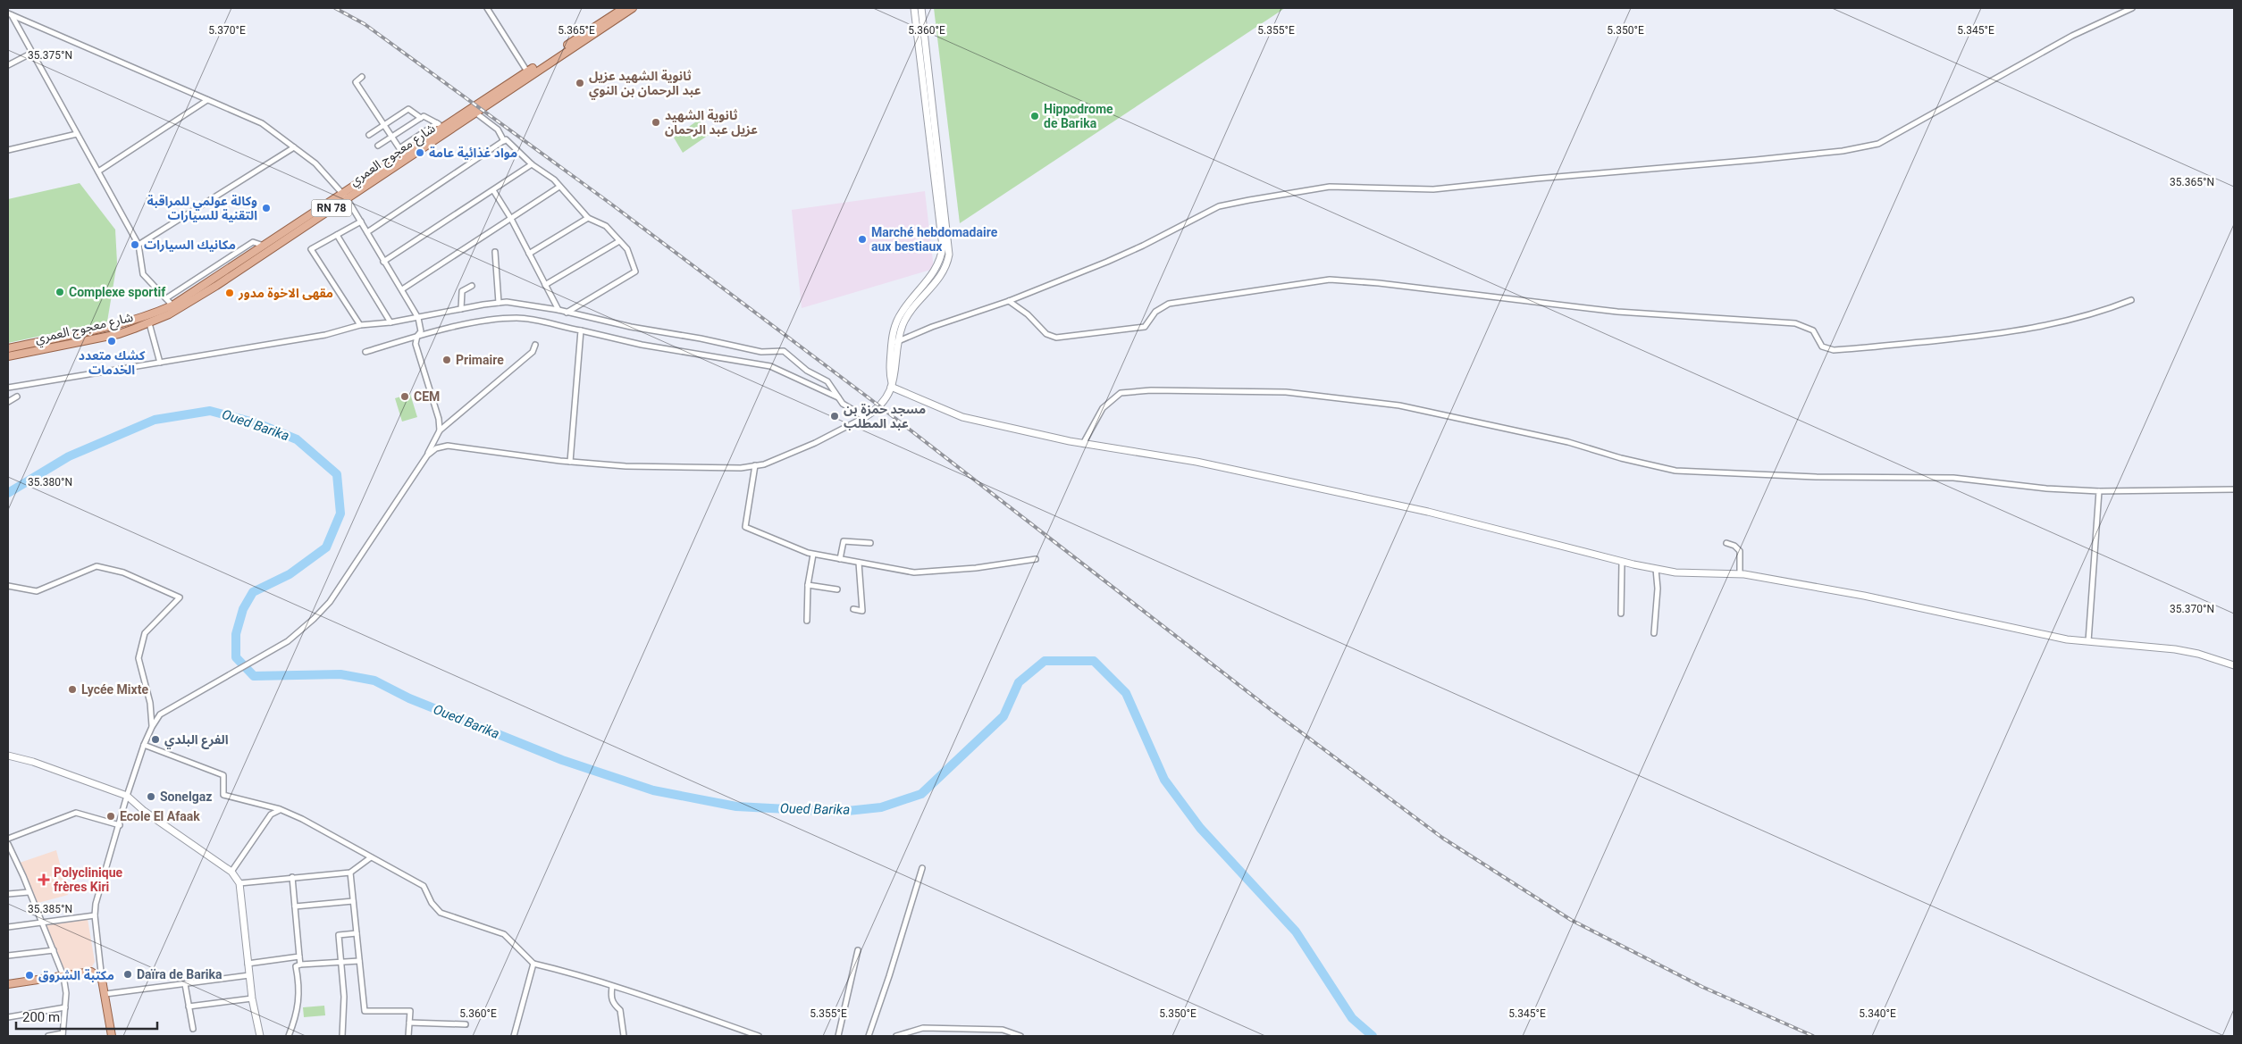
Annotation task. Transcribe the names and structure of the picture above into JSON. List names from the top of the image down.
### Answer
{
  "streets": {
    "main road": ["شارع معجوج العمري", "RN 78"]
  },
  "water": ["Oued Barika"],
  "places": {
    "other": [
      "ثانوية الشهيد عزيل عبد الرحمان بن النوي",
      "Hippodrome de Barika",
      "ثانوية الشهيد عزيل عبد الرحمان",
      "مواد غذائية عامة",
      "وكالة عولمي للمراقبة التقنية للسيارات",
      "Marché hebdomadaire aux bestiaux",
      "مكانيك السيارات",
      "Complexe sportif",
      "مقهى الاخوة مدور",
      "كشك متعدد الخدمات",
      "Primaire",
      "CEM",
      "مسجد حمزة بن عبد المطلب",
      "Lycée Mixte",
      "الفرع البلدي",
      "Sonelgaz",
      "Ecole El Afaak",
      "Daïra de Barika",
      "مكتبة الشروق"
    ],
    "health": ["Polyclinique frères Kiri"]
  },
  "scale_bar": "200 m",
  "coordinates": [
    "5.370°E",
    "5.365°E",
    "5.360°E",
    "5.355°E",
    "5.350°E",
    "5.345°E",
    "35.375°N",
    "35.365°N",
    "35.380°N",
    "35.370°N",
    "35.385°N",
    "5.340°E"
  ]
}
